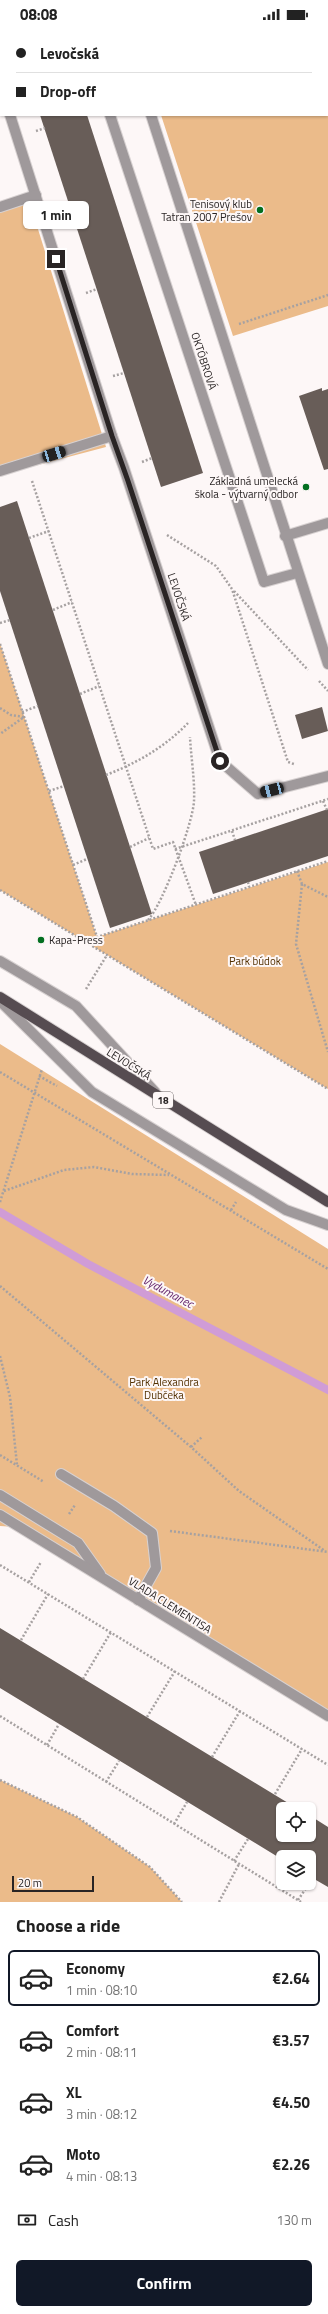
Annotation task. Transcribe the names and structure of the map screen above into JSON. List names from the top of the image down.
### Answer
{
  "streets": {
    "main road": ["LEVOČSKÁ", "18"],
    "street": ["OKTÓBROVÁ", "VLADA CLEMENTISA"]
  },
  "water": ["Vydumanec"],
  "parks": ["Park búdok", "Park Alexandra Dubčeka"],
  "places": ["Tenisový klub Tatran 2007 Prešov", "Základná umelecká škola - výtvarný odbor", "Kapa-Press"],
  "scale_bar": "20 m",
  "page": {
    "status": "08:08",
    "banner": ["Levočská", "Drop-off"],
    "bubble": "1 min",
    "scale": "20 m",
    "heading": "Choose a ride",
    "list": [
      {
        "name": "Economy",
        "note": "1 min · 08:10",
        "value": "€2.64"
      },
      {
        "name": "Comfort",
        "note": "2 min · 08:11",
        "value": "€3.57"
      },
      {
        "name": "XL",
        "note": "3 min · 08:12",
        "value": "€4.50"
      },
      {
        "name": "Moto",
        "note": "4 min · 08:13",
        "value": "€2.26"
      }
    ],
    "pay": ["Cash", "130 m"],
    "buttons": "Confirm"
  }
}
